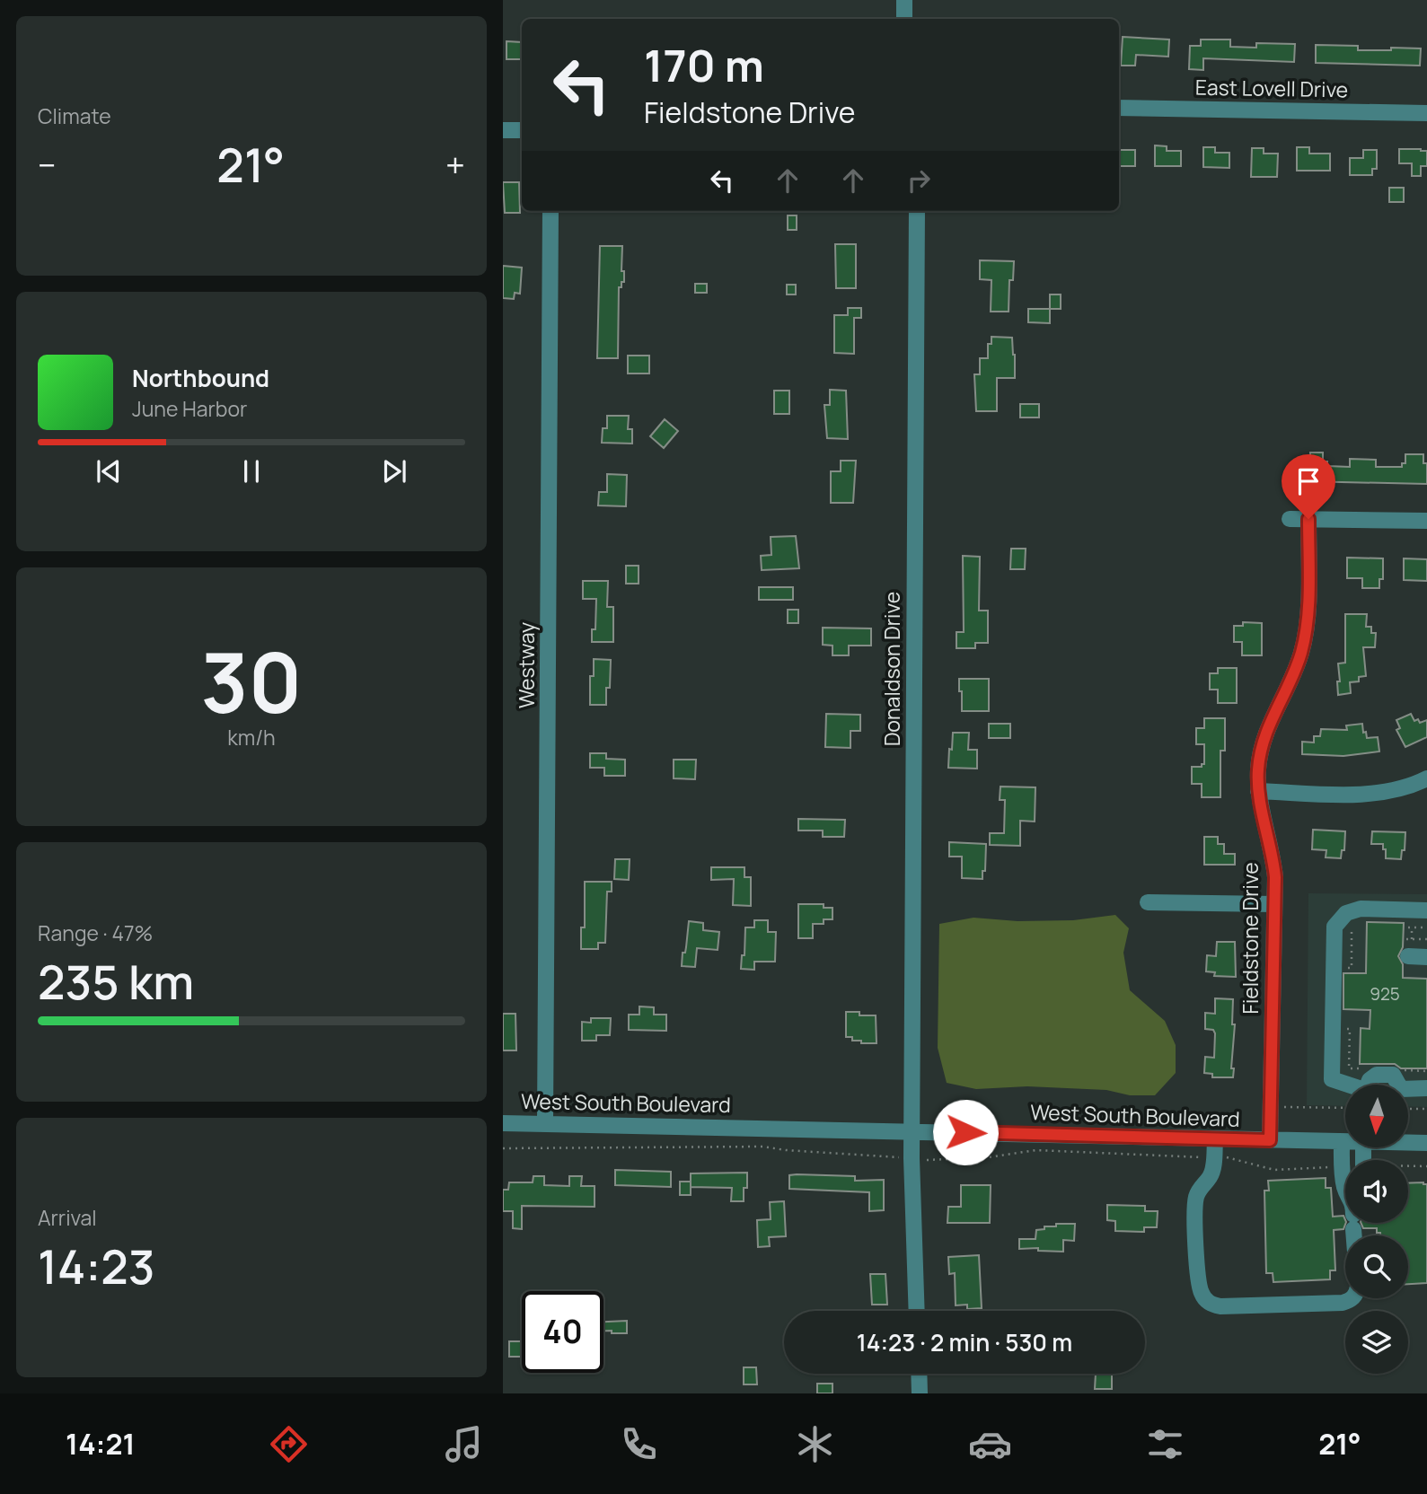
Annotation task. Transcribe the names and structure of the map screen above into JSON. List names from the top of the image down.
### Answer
{
  "streets": {
    "street": [
      "East Lovell Drive",
      "Westway",
      "Donaldson Drive",
      "Fieldstone Drive",
      "West South Boulevard"
    ]
  },
  "crossings": [
    ["Westway", "West South Boulevard"],
    ["Donaldson Drive", "West South Boulevard"],
    ["Fieldstone Drive", "West South Boulevard"]
  ],
  "house_numbers": ["925"],
  "north": "bottom",
  "page": {
    "tile": [
      "Climate",
      ["30", "km/h"],
      ["Range · 47%", "235 km"],
      ["Arrival", "14:23"]
    ],
    "turn": ["170 m", "Fieldstone Drive"],
    "heat": ["−", "21°", "+"],
    "song": ["Northbound", "June Harbor"],
    "limit": "40",
    "trip": "14:23 · 2 min · 530 m",
    "tabs": ["14:21", "21°"]
  }
}
